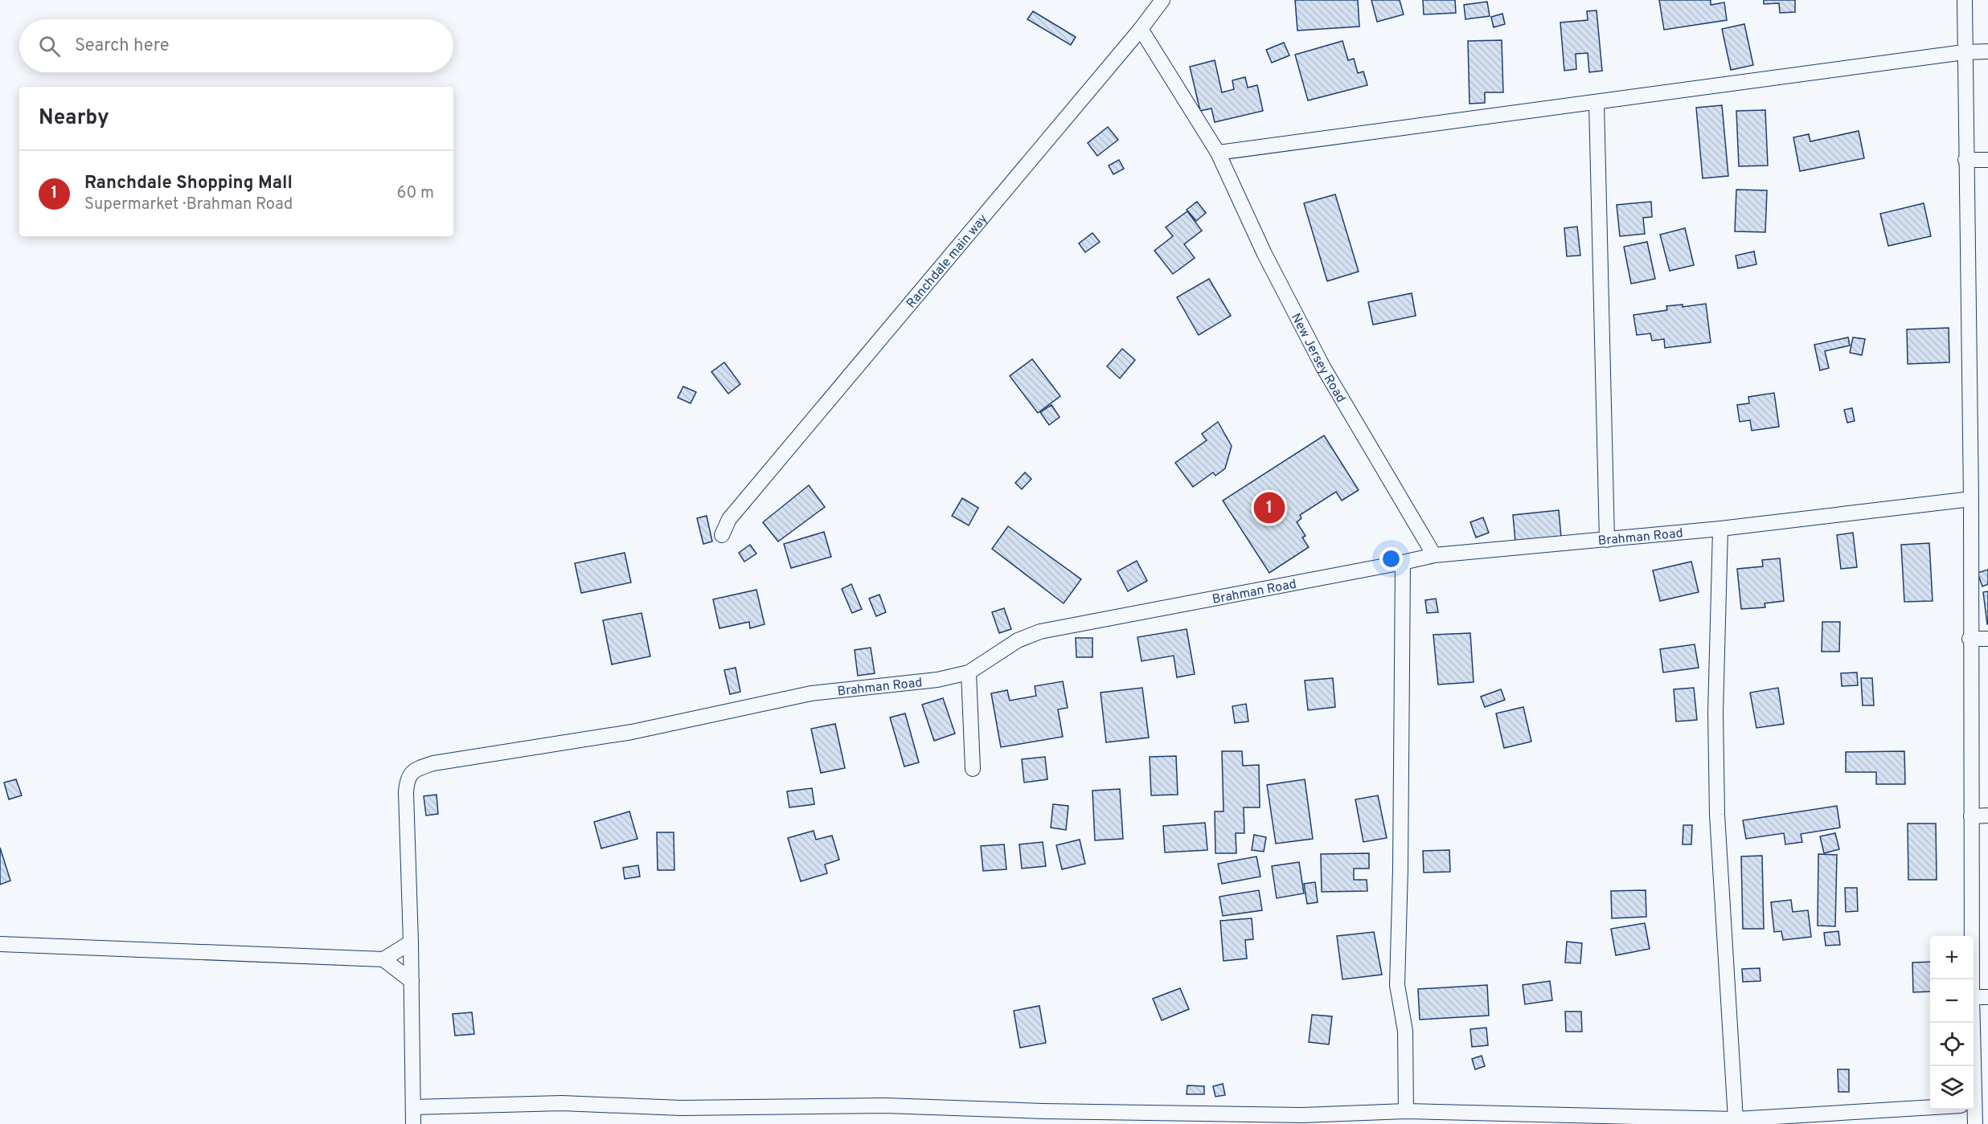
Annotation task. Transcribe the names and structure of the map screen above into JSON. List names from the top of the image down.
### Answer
{
  "streets": {
    "street": ["Ranchdale main way", "New Jersey Road", "Brahman Road"]
  },
  "crossings": [
    ["Ranchdale main way", "New Jersey Road"],
    ["New Jersey Road", "Brahman Road"]
  ],
  "page": {
    "search": "Search here",
    "heading": "Nearby",
    "list": [
      {
        "mark": "1",
        "name": "Ranchdale Shopping Mall",
        "note": "Supermarket · Brahman Road",
        "value": "60 m"
      }
    ],
    "pins": "1",
    "map_buttons": ["+", "−"]
  }
}
